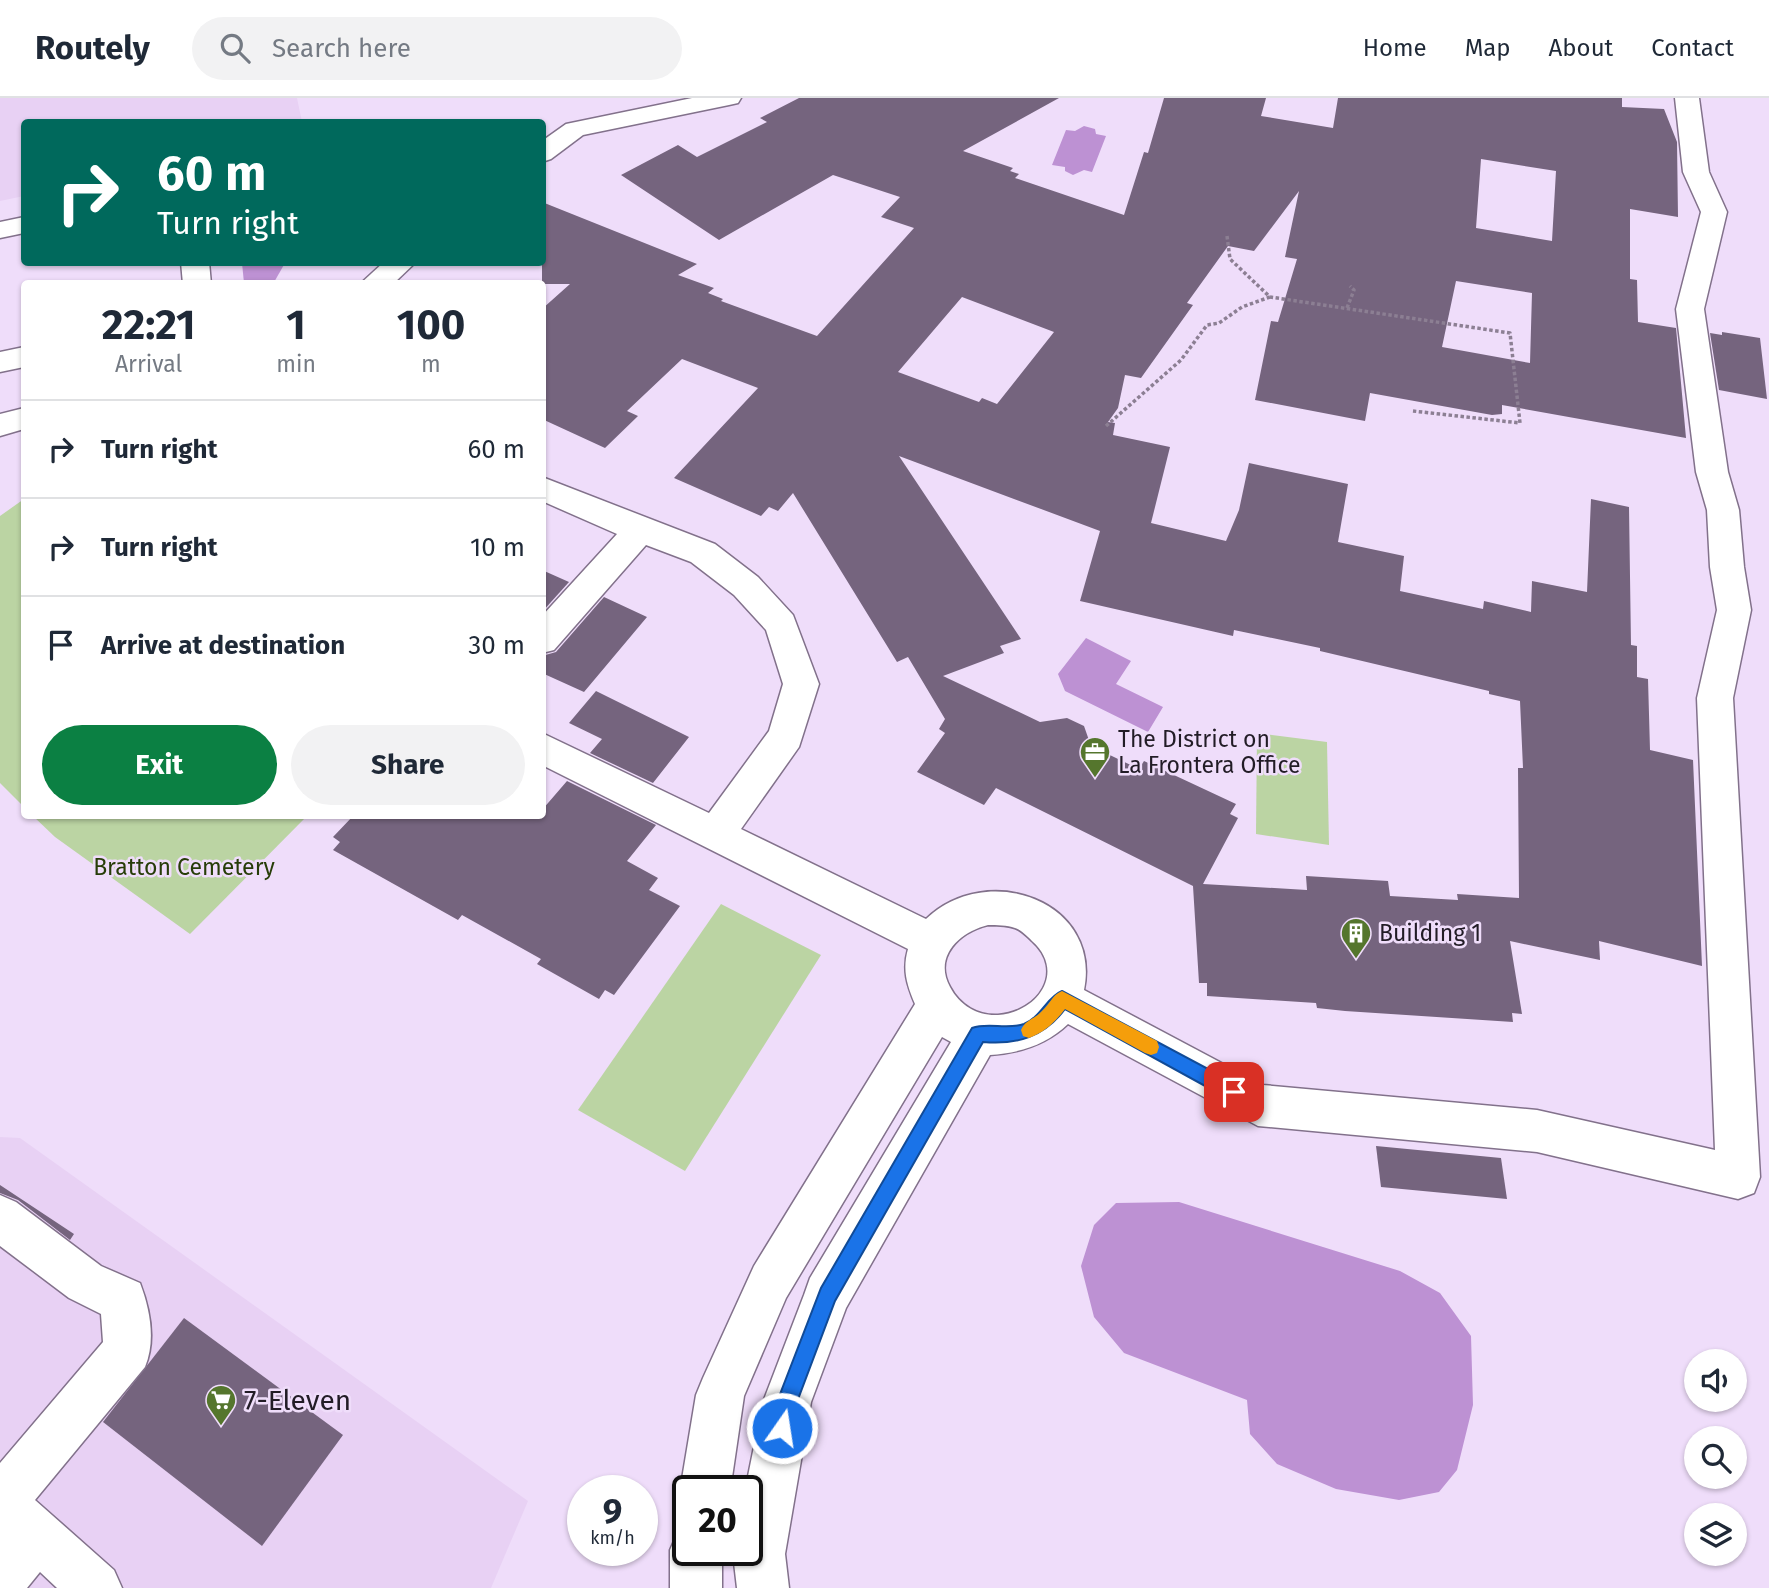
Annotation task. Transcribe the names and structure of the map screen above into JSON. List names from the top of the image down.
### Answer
{
  "parks": ["Bratton Cemetery"],
  "places": {
    "office": ["The District on La Frontera Office"],
    "building": ["Building 1"],
    "supermarket": ["7-Eleven"]
  },
  "page": {
    "header": "Routely",
    "search": "Search here",
    "nav": [
      "Home",
      "Map",
      "About",
      "Contact"
    ],
    "turn": ["60 m", "Turn right"],
    "eta": [
      "22:21",
      "Arrival",
      "1",
      "min",
      "100",
      "m"
    ],
    "list": [
      {
        "name": "Turn right",
        "value": "60 m"
      },
      {
        "name": "Turn right",
        "value": "10 m"
      },
      {
        "name": "Arrive at destination",
        "value": "30 m"
      }
    ],
    "buttons": ["Exit", "Share"],
    "speed": "9 km/h",
    "limit": "20"
  }
}
